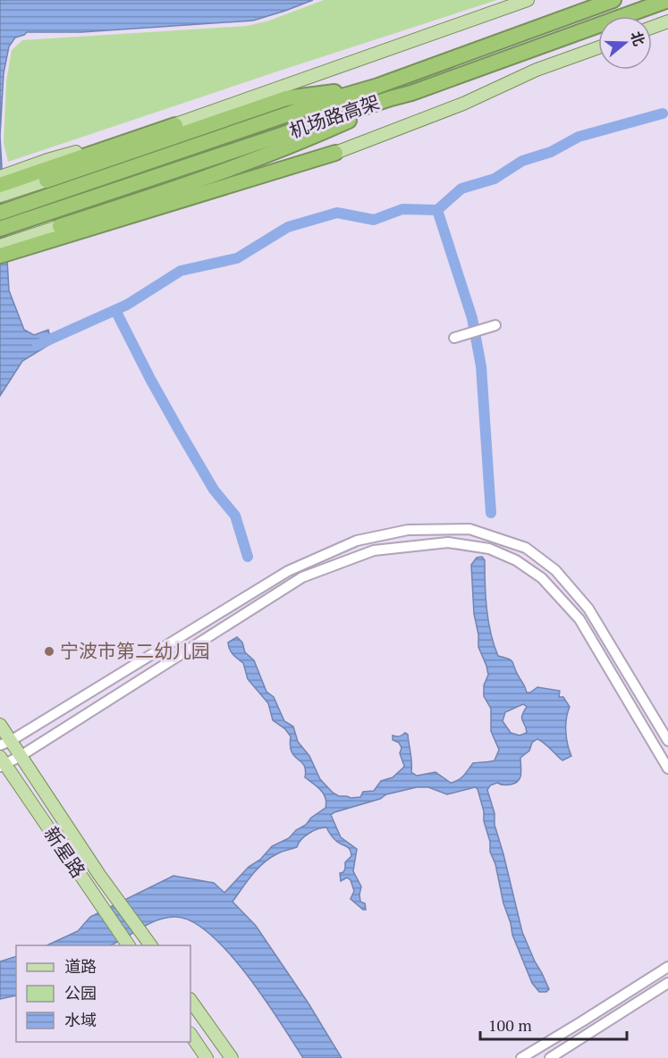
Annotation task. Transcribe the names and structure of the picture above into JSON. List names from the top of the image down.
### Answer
{
  "streets": {
    "highway": ["机场路高架"],
    "main road": ["新星路"]
  },
  "places": ["宁波市第二幼儿园"],
  "legend": ["道路", "公园", "水域"],
  "scale_bar": "100 m",
  "north": "right"
}
